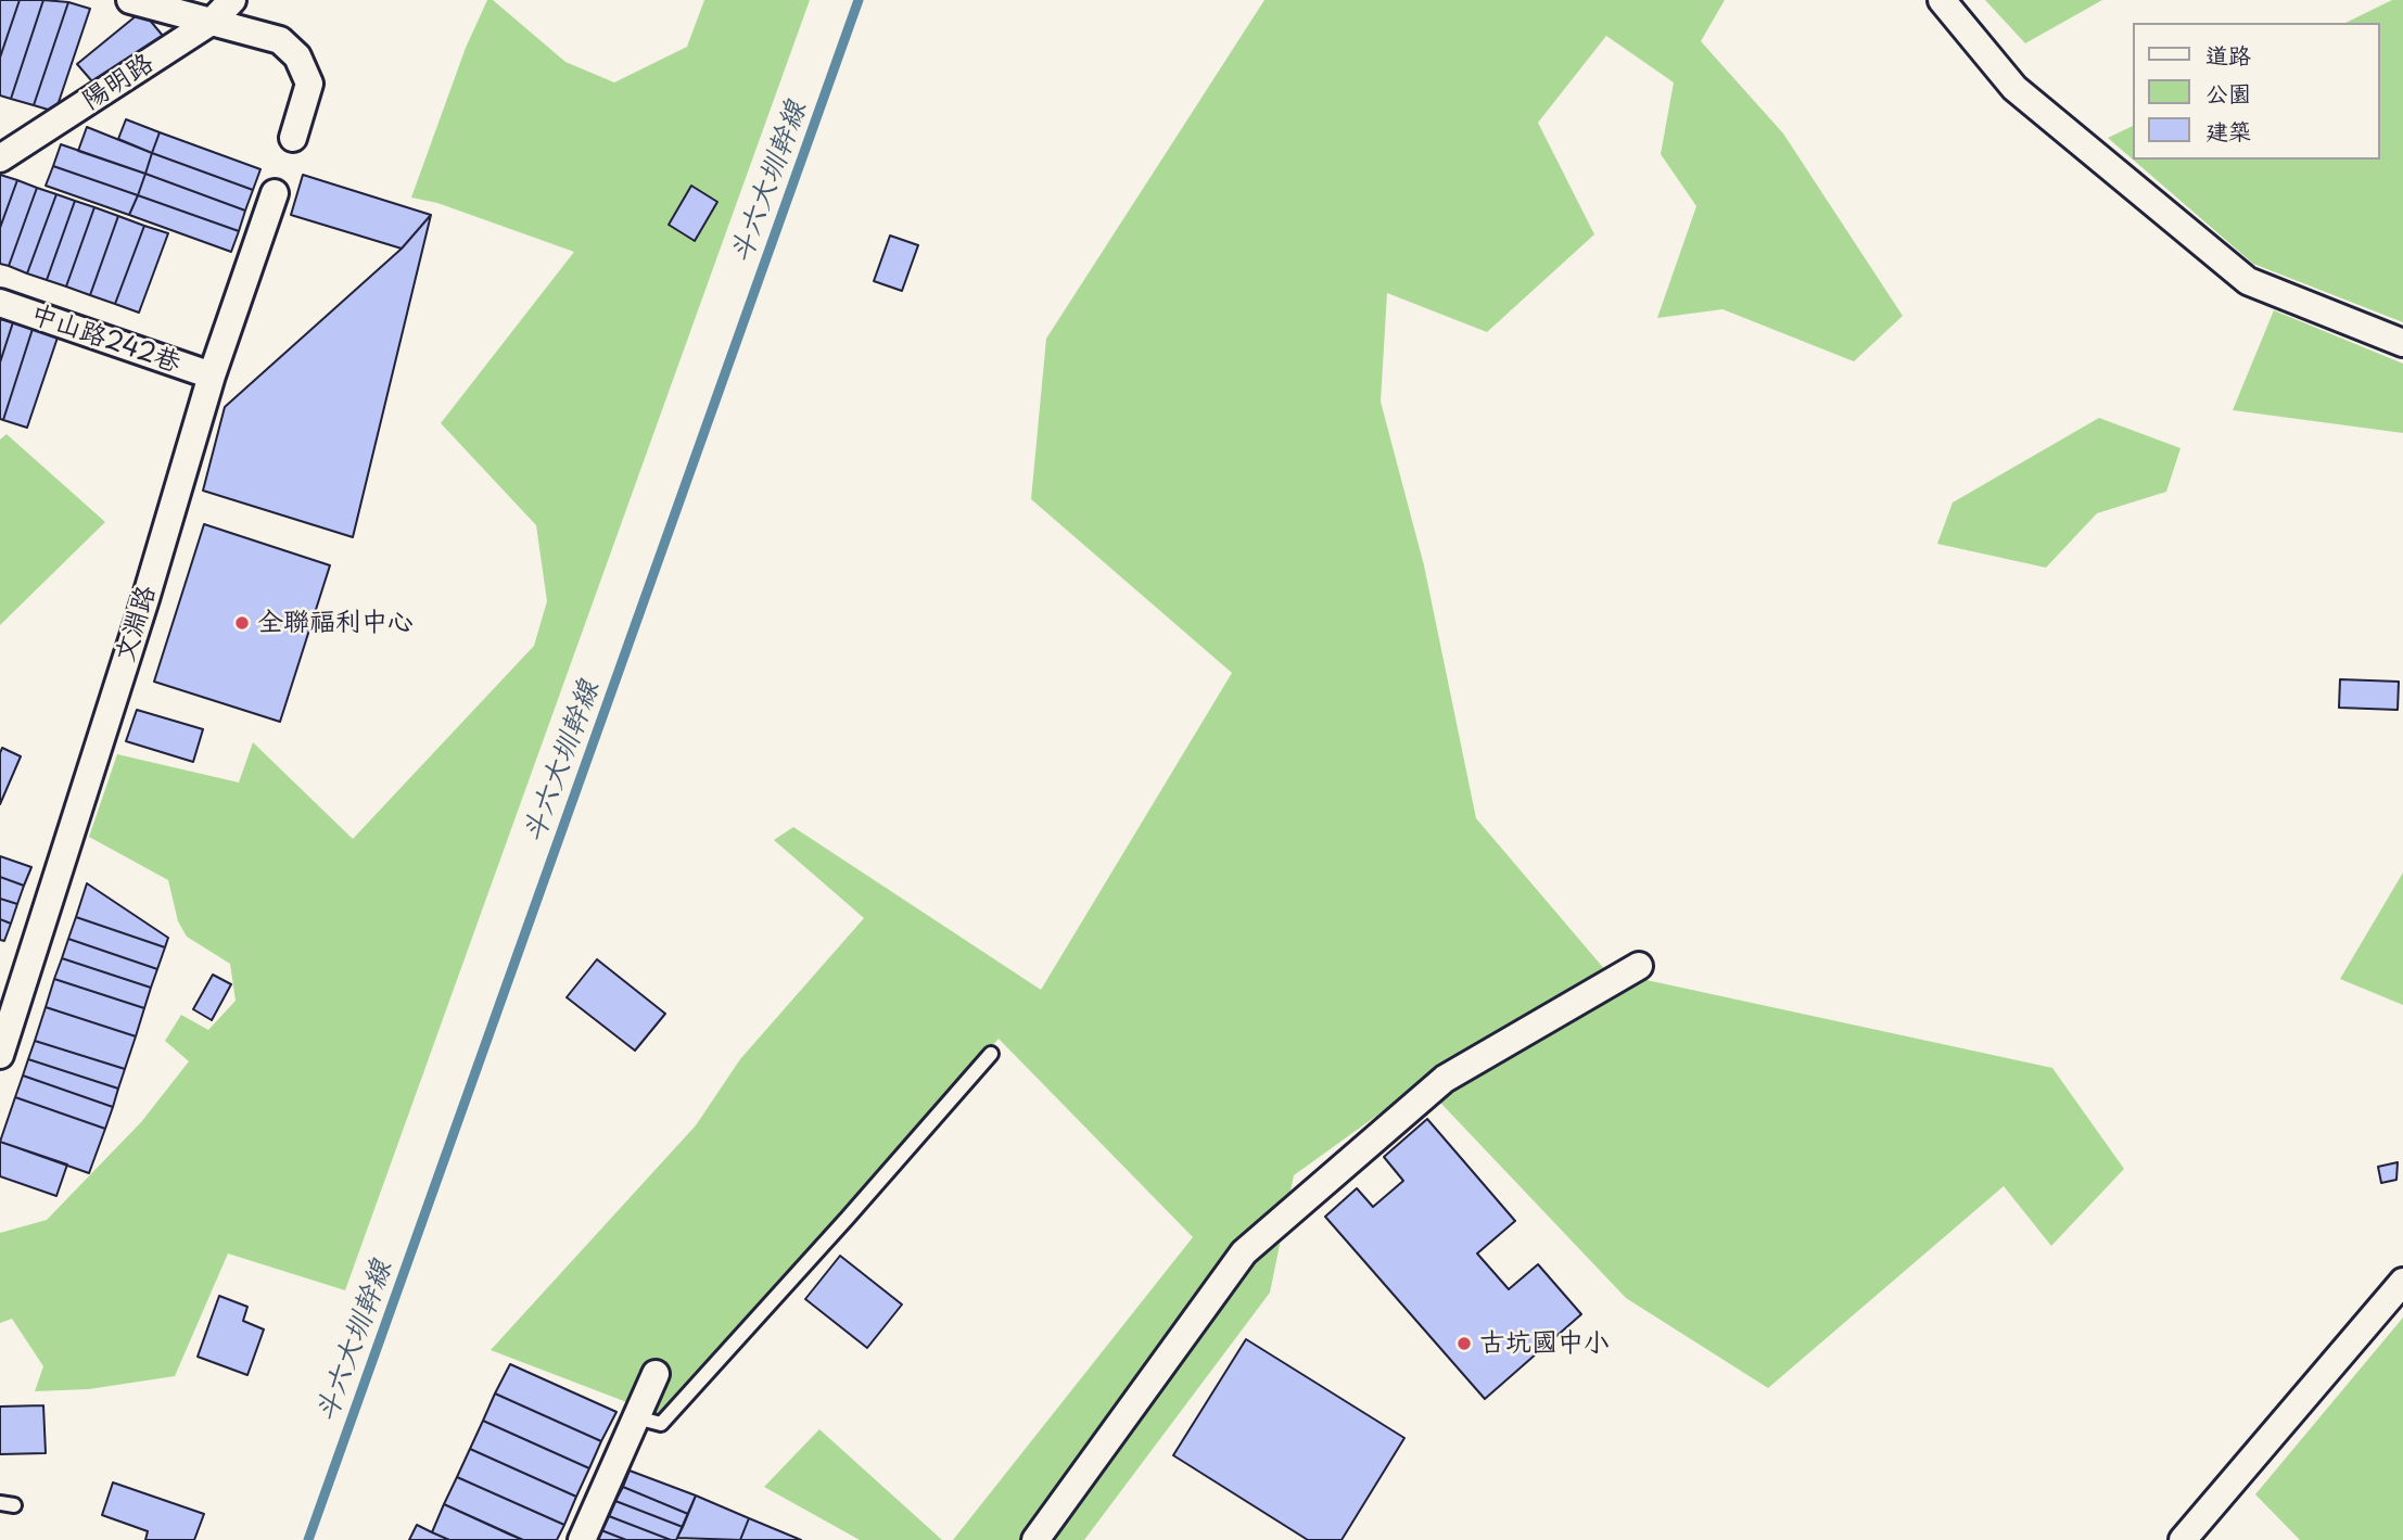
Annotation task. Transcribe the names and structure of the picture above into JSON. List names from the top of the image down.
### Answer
{
  "streets": {
    "street": ["陽明路", "中山路242巷", "文淵路"]
  },
  "crossings": [
    ["中山路242巷", "文淵路"]
  ],
  "water": ["斗六大圳幹線"],
  "places": ["全聯福利中心", "古坑國中小"],
  "legend": ["道路", "公園", "建築"]
}
